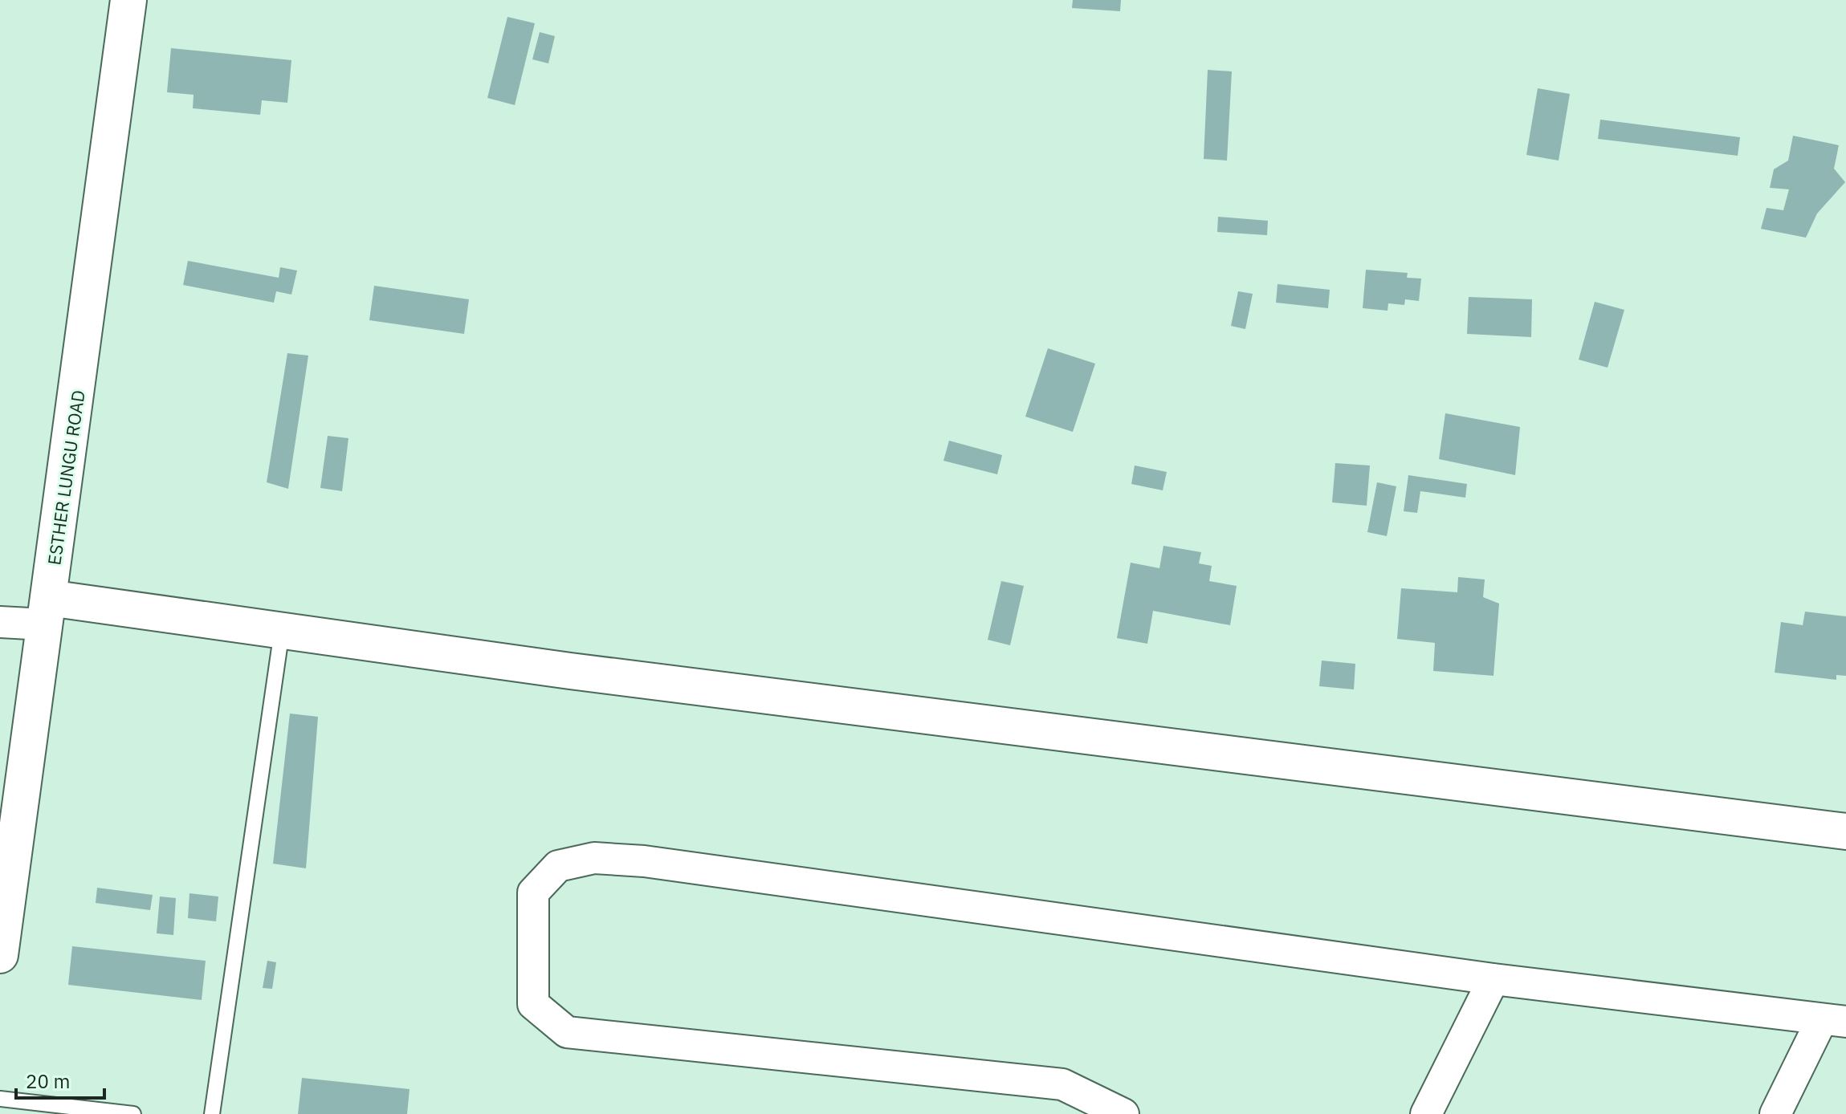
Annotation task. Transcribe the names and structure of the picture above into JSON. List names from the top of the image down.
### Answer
{
  "streets": {
    "street": ["ESTHER LUNGU ROAD"]
  },
  "scale_bar": "20 m"
}
